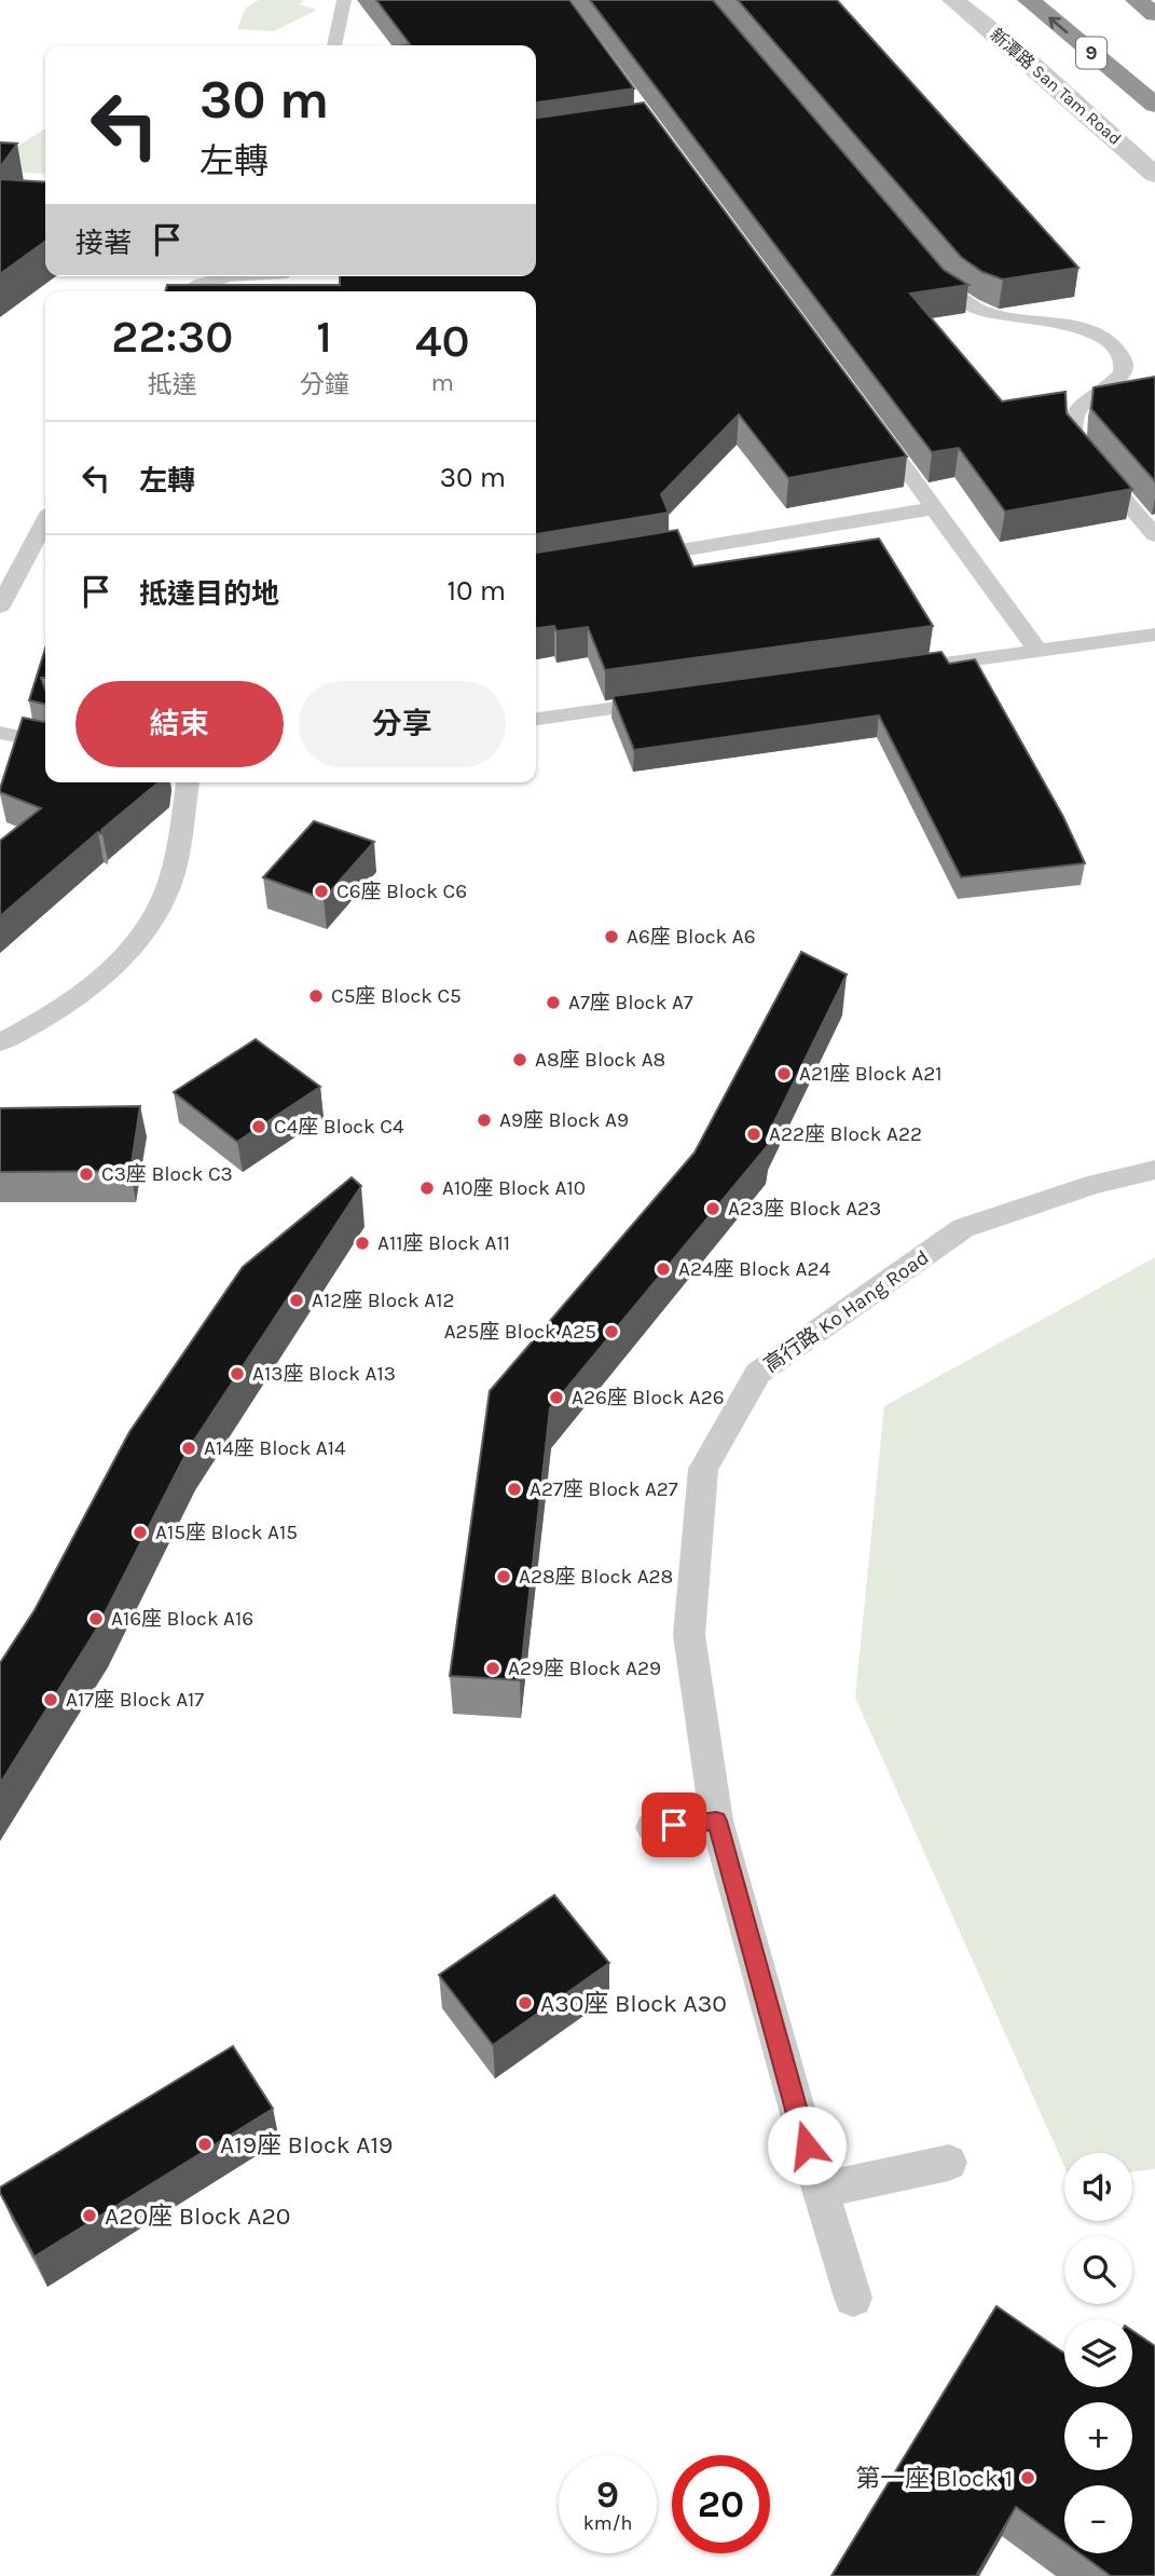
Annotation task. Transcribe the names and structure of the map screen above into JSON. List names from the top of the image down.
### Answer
{
  "streets": {
    "highway": ["9"],
    "street": ["新潭路 San Tam Road"],
    "lane": ["高行路 Ko Hang Road"]
  },
  "places": [
    "C6座 Block C6",
    "A6座 Block A6",
    "C5座 Block C5",
    "A7座 Block A7",
    "A8座 Block A8",
    "A21座 Block A21",
    "A9座 Block A9",
    "C4座 Block C4",
    "A22座 Block A22",
    "C3座 Block C3",
    "A10座 Block A10",
    "A23座 Block A23",
    "A11座 Block A11",
    "A24座 Block A24",
    "A12座 Block A12",
    "A25座 Block A25",
    "A13座 Block A13",
    "A26座 Block A26",
    "A14座 Block A14",
    "A27座 Block A27",
    "A15座 Block A15",
    "A28座 Block A28",
    "A16座 Block A16",
    "A29座 Block A29",
    "A17座 Block A17",
    "A30座 Block A30",
    "A19座 Block A19",
    "A20座 Block A20",
    "第一座 Block 1"
  ],
  "page": {
    "turn": ["30 m", "左轉"],
    "then": "接著",
    "eta": [
      "22:30",
      "抵達",
      "1",
      "分鐘",
      "40",
      "m"
    ],
    "list": [
      {
        "name": "左轉",
        "value": "30 m"
      },
      {
        "name": "抵達目的地",
        "value": "10 m"
      }
    ],
    "buttons": ["結束", "分享"],
    "map_buttons": ["+", "−"],
    "speed": "9 km/h",
    "limit": "20"
  }
}
